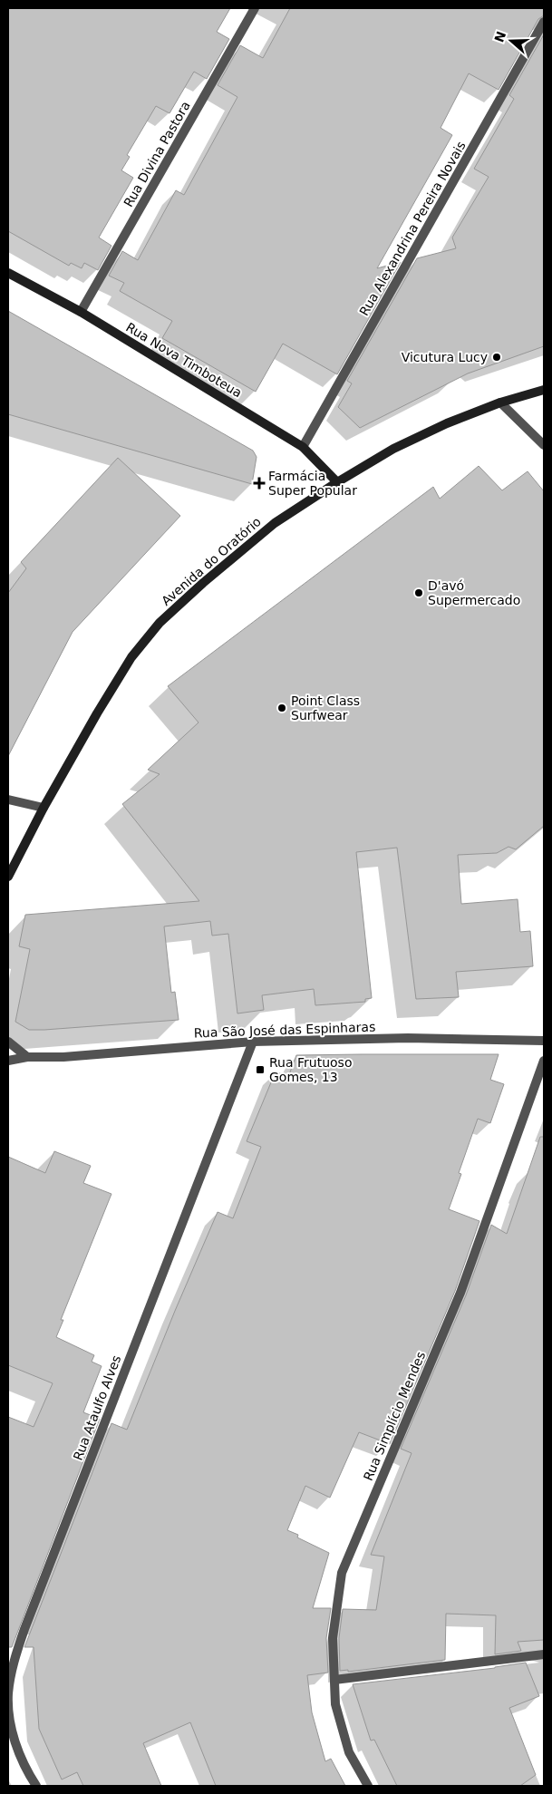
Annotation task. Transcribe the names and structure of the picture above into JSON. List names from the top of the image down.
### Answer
{
  "streets": {
    "main road": ["Rua Nova Timboteua", "Avenida do Oratório"],
    "street": [
      "Rua Divina Pastora",
      "Rua Alexandrina Pereira Novais",
      "Rua São José das Espinharas",
      "Rua Ataulfo Alves",
      "Rua Simplício Mendes"
    ]
  },
  "crossings": [
    ["Rua Divina Pastora", "Rua Nova Timboteua"],
    ["Rua Alexandrina Pereira Novais", "Rua Nova Timboteua"],
    ["Rua Nova Timboteua", "Avenida do Oratório"],
    ["Rua São José das Espinharas", "Rua Ataulfo Alves"]
  ],
  "places": {
    "other": ["Vicutura Lucy", "D'avó Supermercado", "Point Class Surfwear"],
    "health": ["Farmácia Super Popular"],
    "transit": ["Rua Frutuoso Gomes, 13"]
  },
  "north": "left"
}
